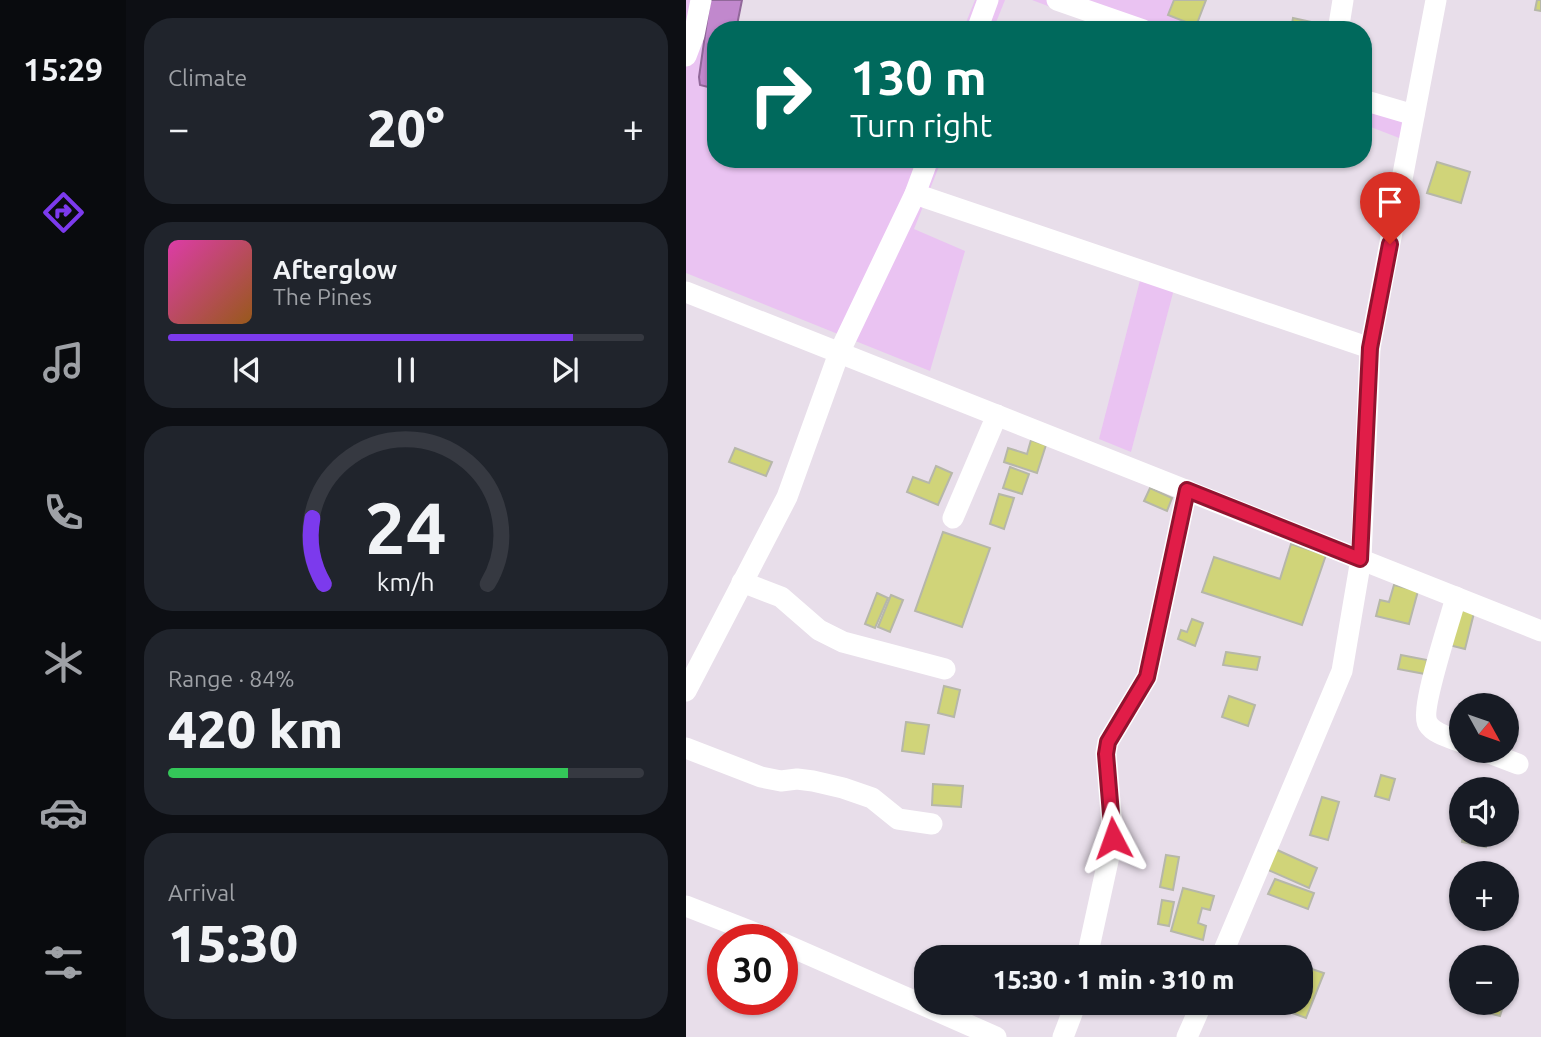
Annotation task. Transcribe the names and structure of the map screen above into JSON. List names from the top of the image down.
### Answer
{
  "north": "bottom right",
  "page": {
    "tabs": "15:29",
    "tile": [
      "Climate",
      ["Range · 84%", "420 km"],
      ["Arrival", "15:30"]
    ],
    "turn": ["130 m", "Turn right"],
    "heat": ["−", "20°", "+"],
    "song": ["Afterglow", "The Pines"],
    "map_buttons": ["+", "−"],
    "limit": "30",
    "trip": "15:30 · 1 min · 310 m",
    "gauge": ["24", "km/h"]
  }
}
